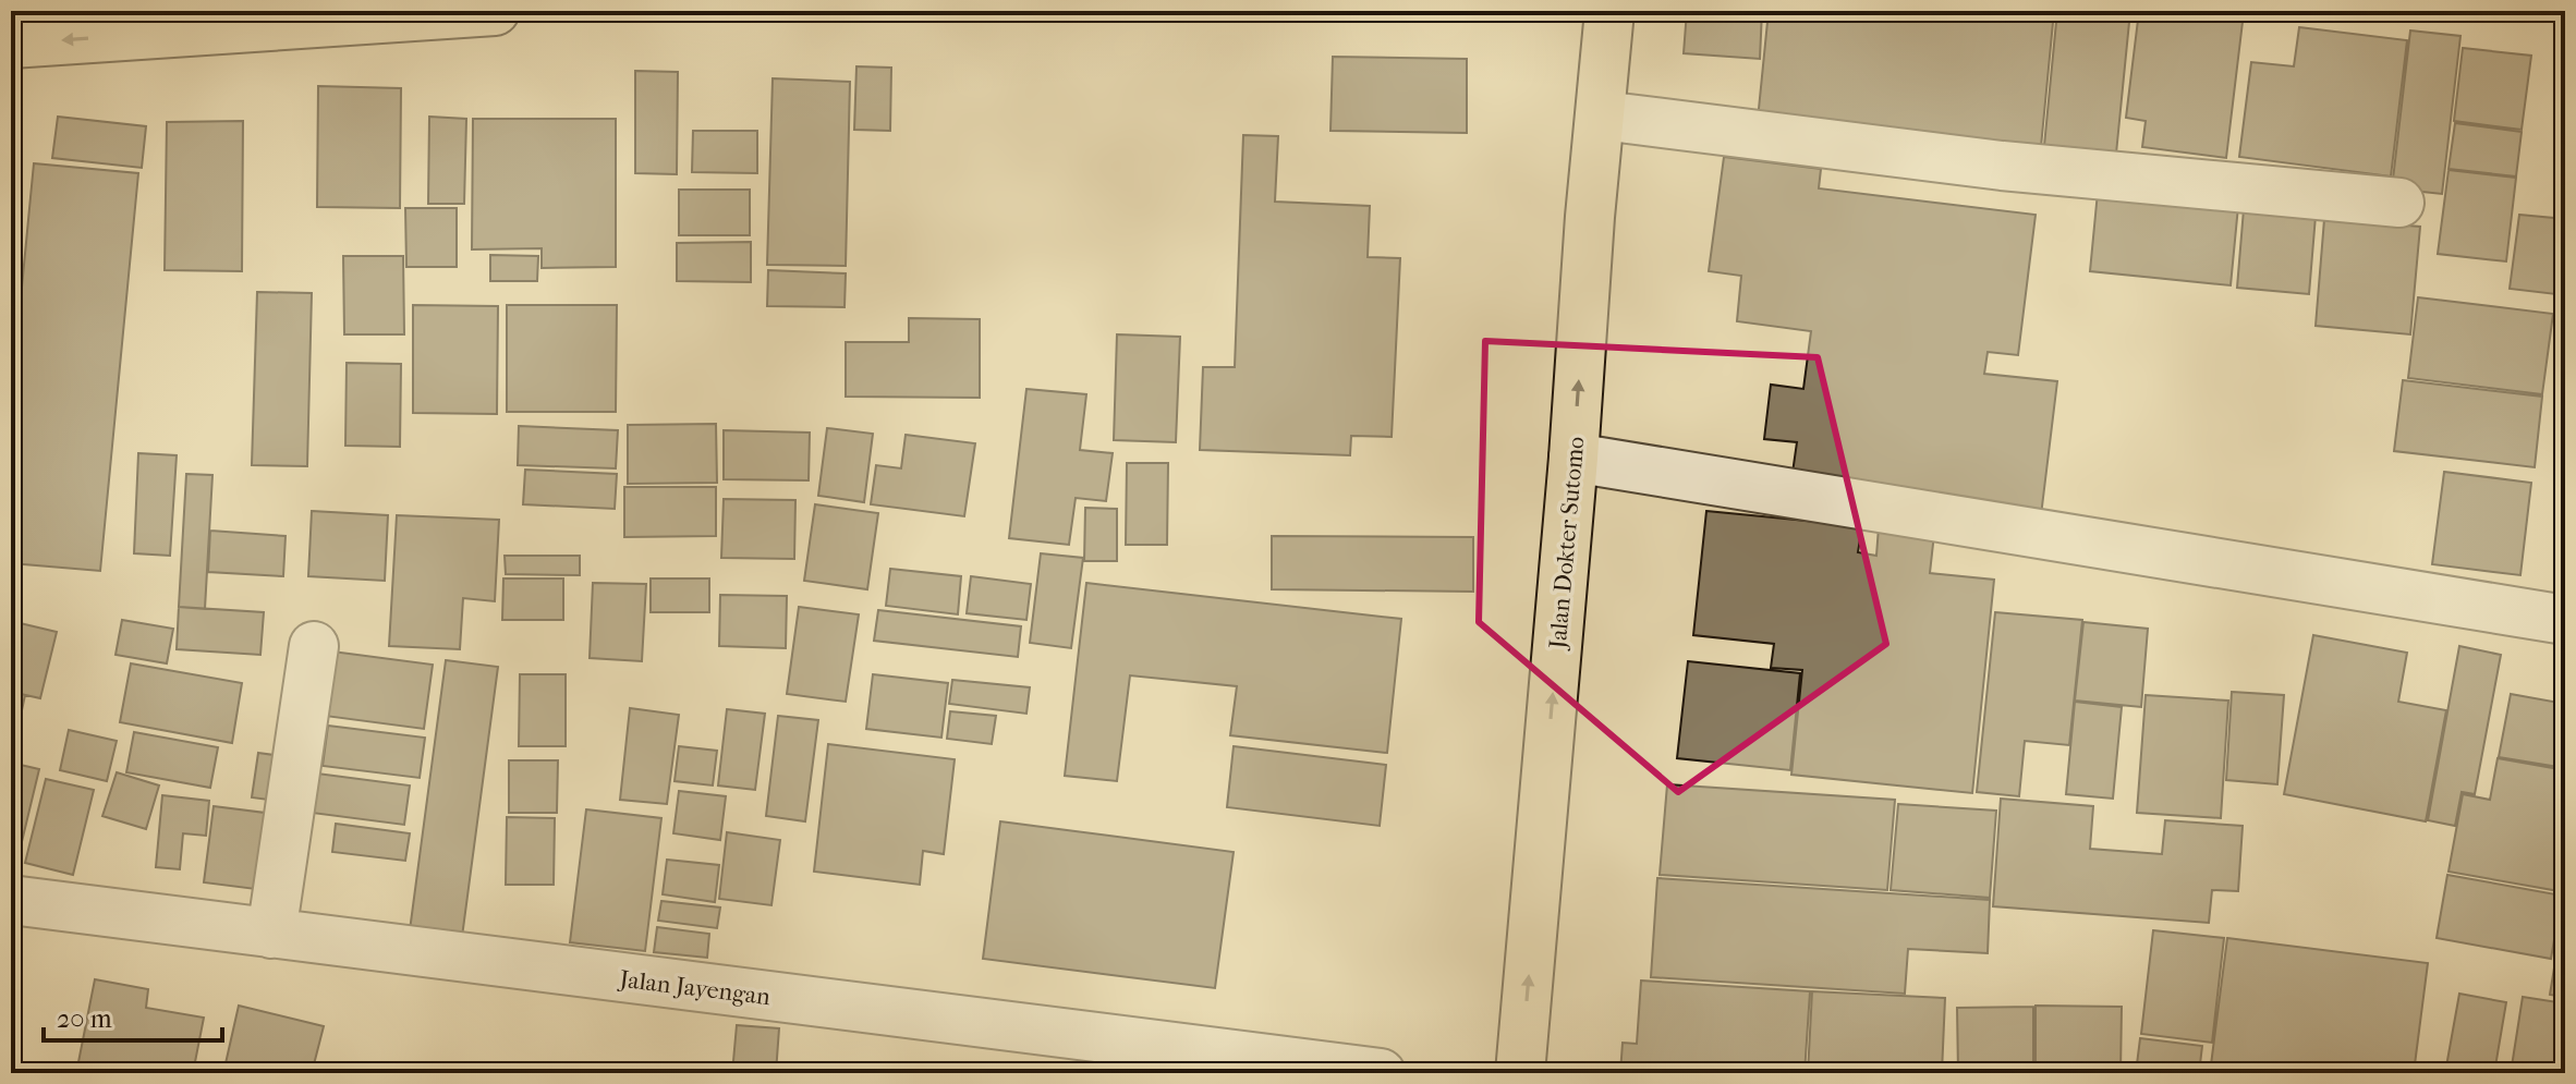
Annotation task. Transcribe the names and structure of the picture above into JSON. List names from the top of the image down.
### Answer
{
  "streets": {
    "main road": ["Jalan Dokter Sutomo"],
    "street": ["Jalan Jayengan"]
  },
  "one_way": ["Jalan Dokter Sutomo"],
  "scale_bar": "20 m"
}
